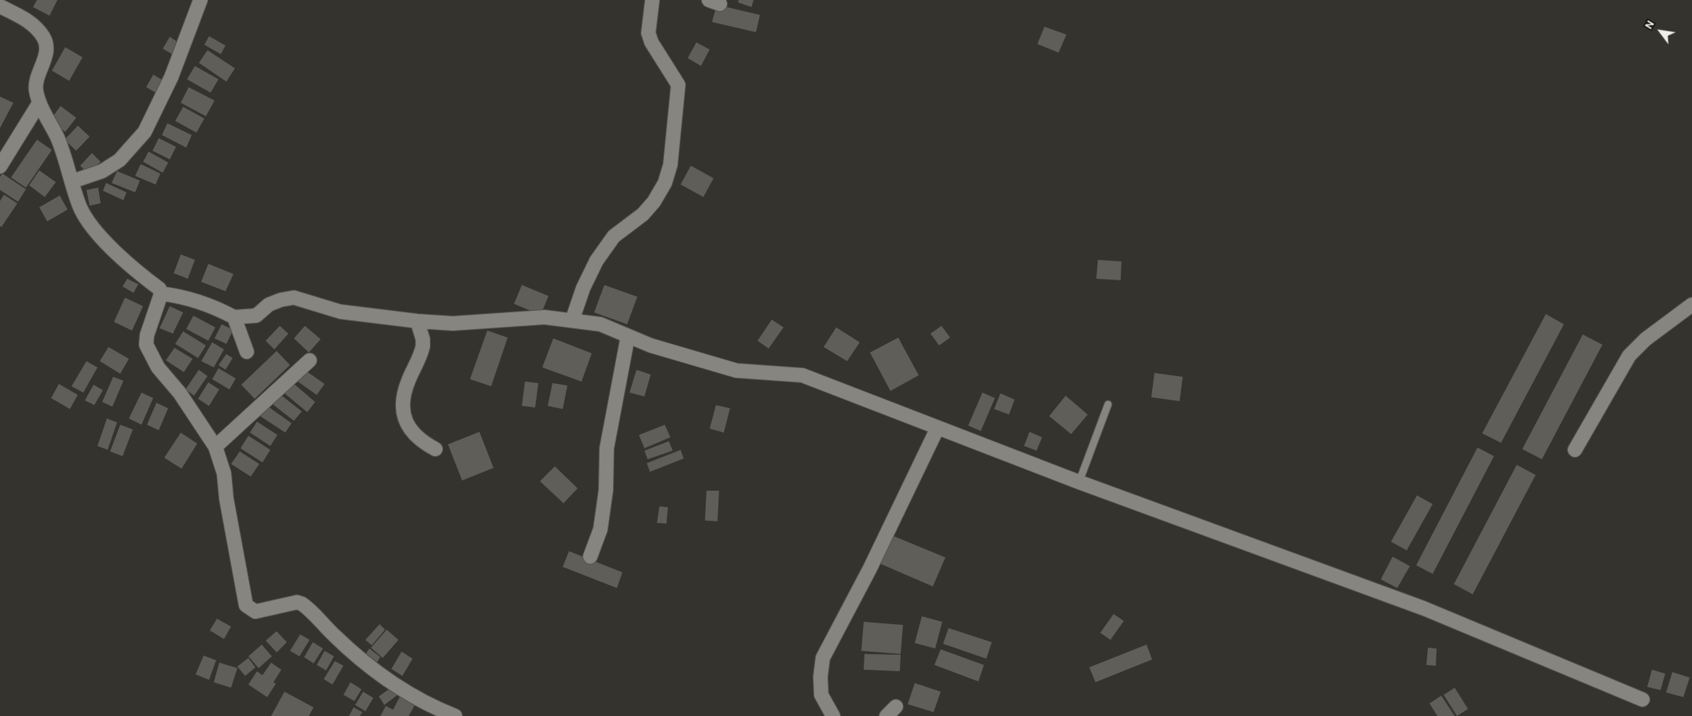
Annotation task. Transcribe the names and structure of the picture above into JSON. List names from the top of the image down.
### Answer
{
  "north": "top left"
}
